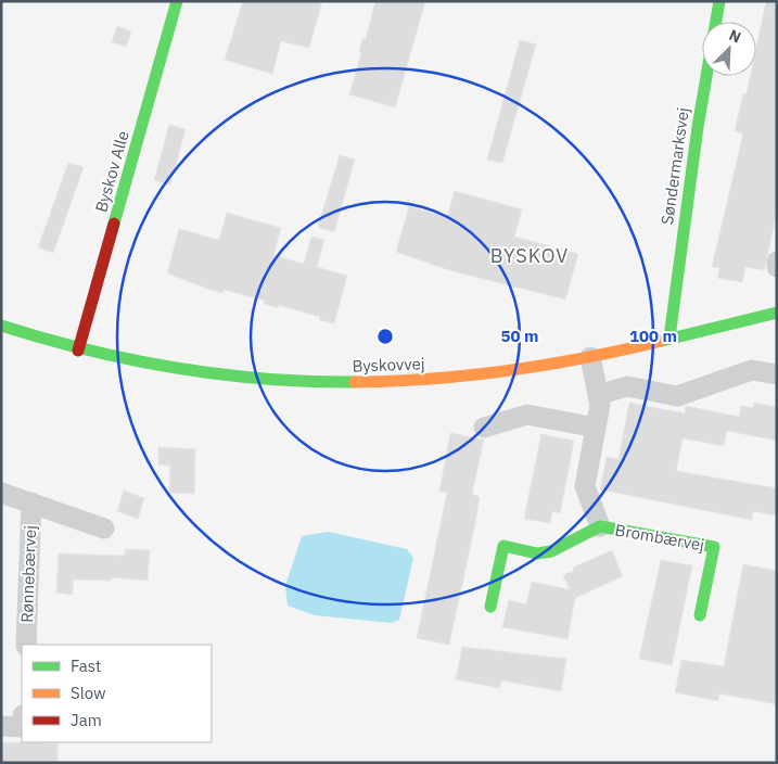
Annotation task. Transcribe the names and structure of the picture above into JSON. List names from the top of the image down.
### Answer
{
  "streets": {
    "street": [
      "Søndermarksvej",
      "Byskov Alle",
      "Byskovvej",
      "Brombærvej",
      "Rønnebærvej"
    ]
  },
  "crossings": [
    ["Søndermarksvej", "Byskovvej"],
    ["Byskov Alle", "Byskovvej"],
    ["Byskovvej", "Brombærvej"]
  ],
  "districts": ["BYSKOV"],
  "legend": ["Fast", "Slow", "Jam"],
  "north": "top right",
  "rings": ["50 m", "100 m"]
}
